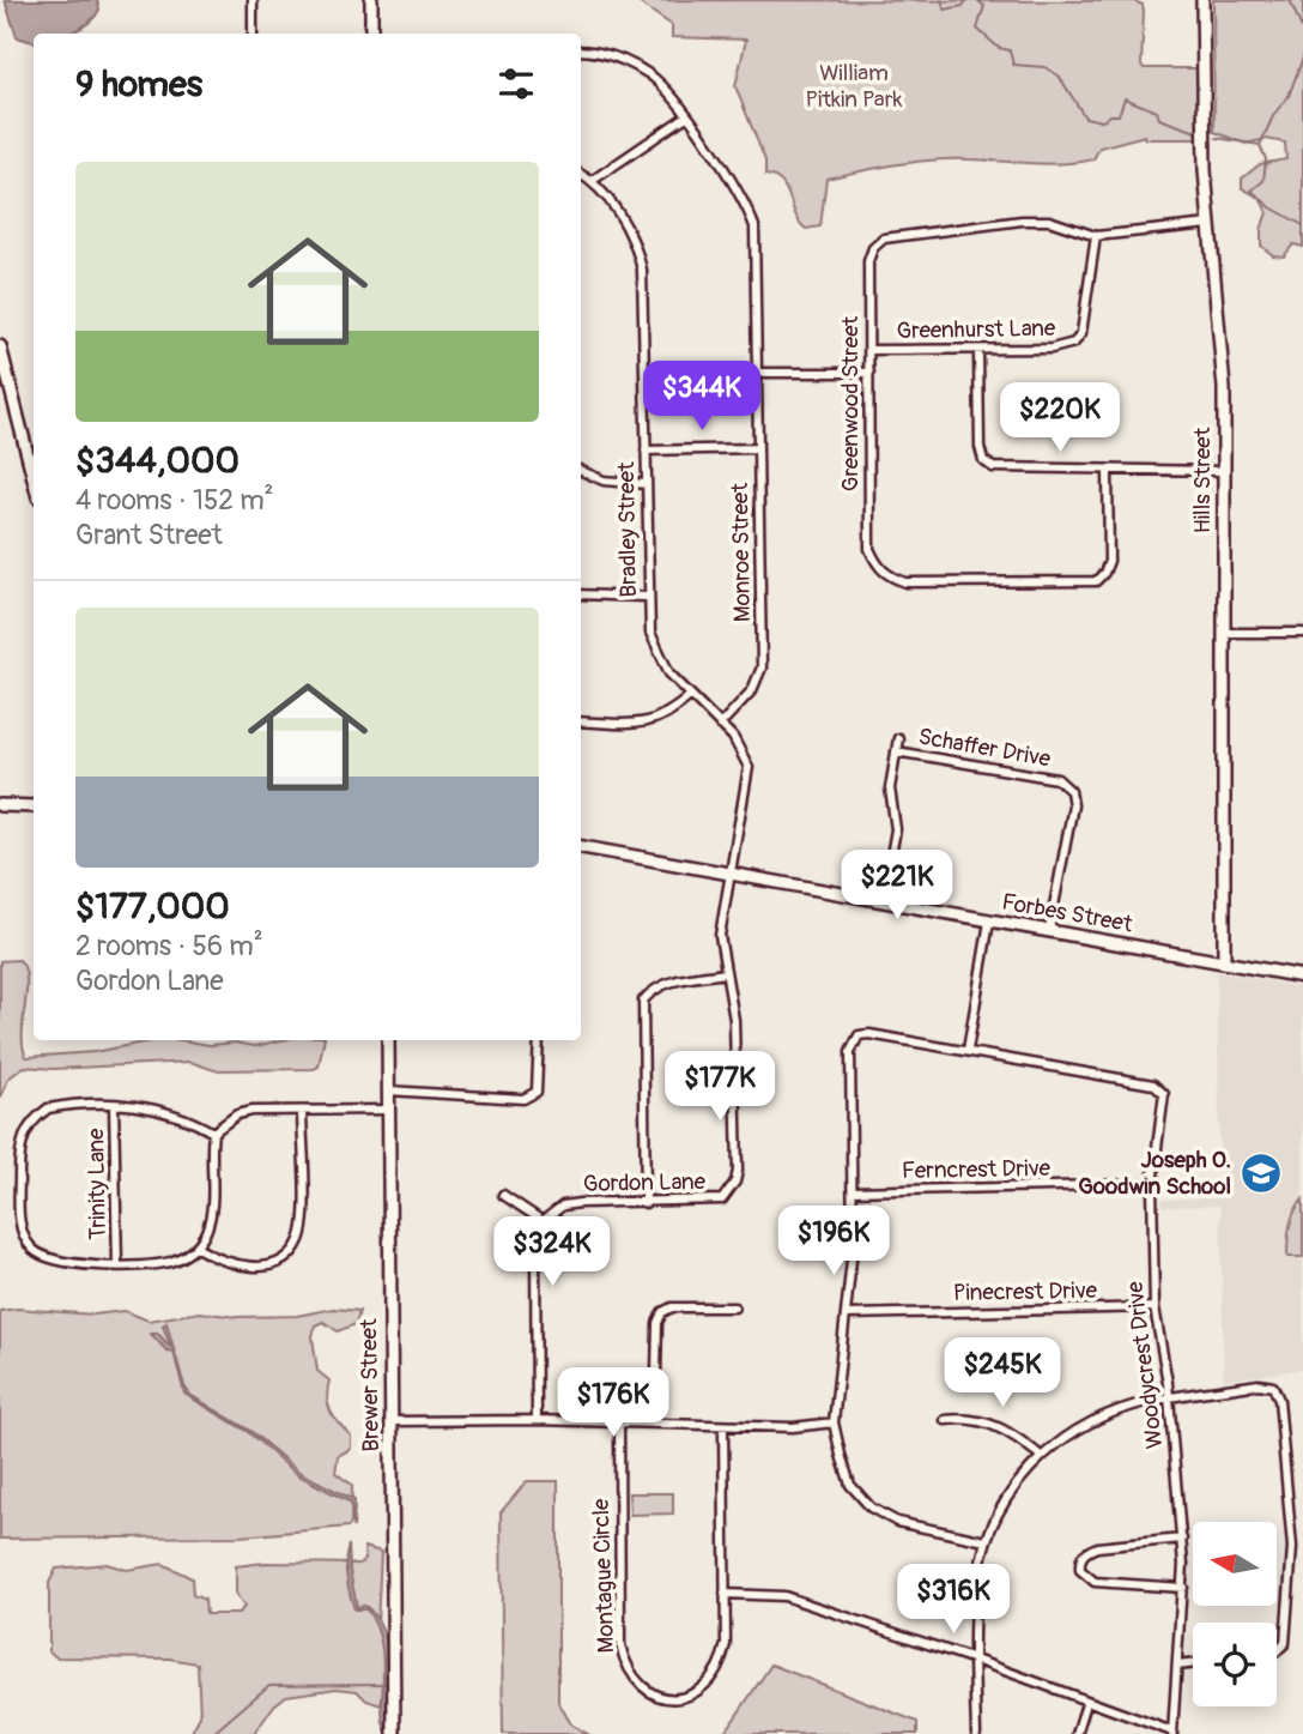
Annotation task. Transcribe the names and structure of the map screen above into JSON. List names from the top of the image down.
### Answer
{
  "streets": {
    "main road": ["Hills Street", "Forbes Street", "Brewer Street"],
    "street": [
      "Greenhurst Lane",
      "Greenwood Street",
      "Bradley Street",
      "Monroe Street",
      "Schaffer Drive",
      "Ferncrest Drive",
      "Gordon Lane",
      "Trinity Lane",
      "Pinecrest Drive",
      "Woodycrest Drive",
      "Montague Circle"
    ]
  },
  "crossings": [
    ["Greenhurst Lane", "Greenwood Street"],
    ["Greenwood Street", "Hills Street"],
    ["Hills Street", "Forbes Street"],
    ["Bradley Street", "Monroe Street"],
    ["Bradley Street", "Forbes Street"],
    ["Bradley Street", "Gordon Lane"],
    ["Schaffer Drive", "Forbes Street"],
    ["Forbes Street", "Gordon Lane"],
    ["Ferncrest Drive", "Woodycrest Drive"],
    ["Pinecrest Drive", "Woodycrest Drive"]
  ],
  "parks": ["William Pitkin Park"],
  "places": {
    "school or university": ["Joseph O. Goodwin School"]
  },
  "north": "left",
  "page": {
    "heading": "9 homes",
    "list": [
      {
        "name": "$344,000",
        "note": "4 rooms · 152 m² · Grant Street"
      },
      {
        "name": "$177,000",
        "note": "2 rooms · 56 m² · Gordon Lane"
      }
    ],
    "price": [
      "$344K",
      "$220K",
      "$221K",
      "$177K",
      "$196K",
      "$324K",
      "$245K",
      "$176K",
      "$316K"
    ]
  }
}
